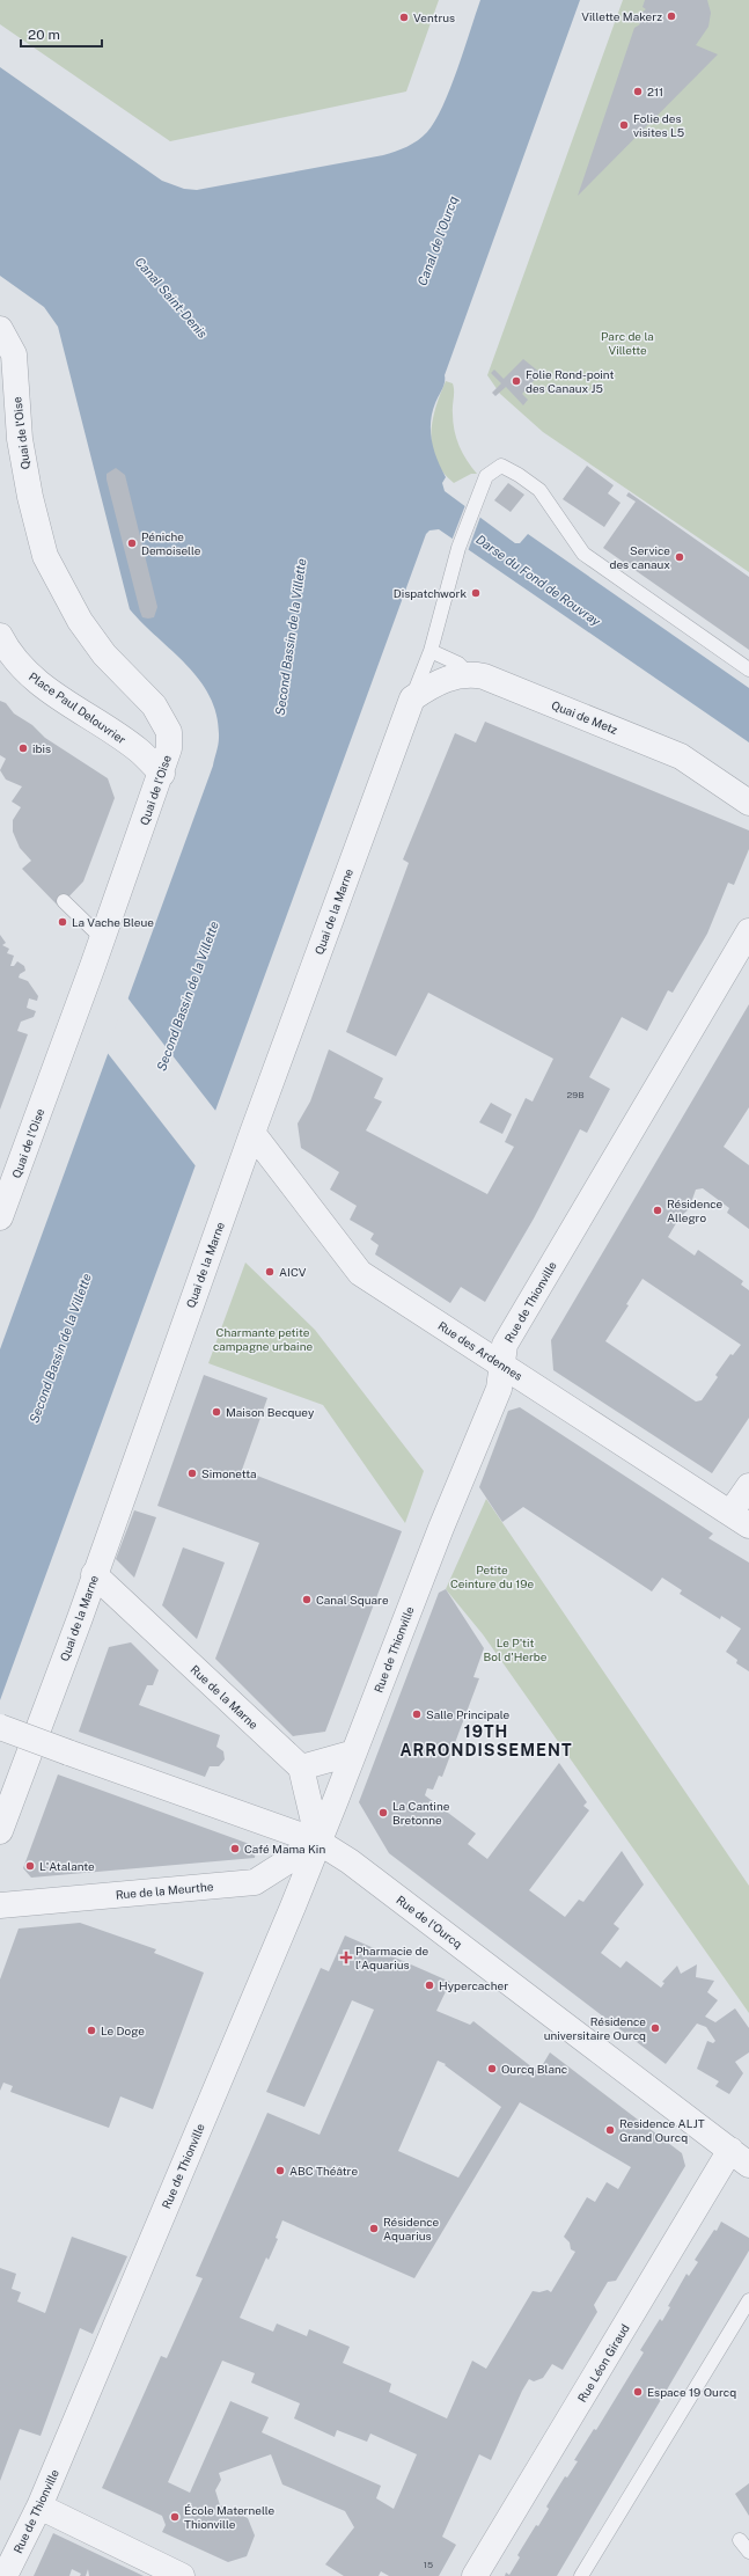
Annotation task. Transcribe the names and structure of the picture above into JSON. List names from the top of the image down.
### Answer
{
  "streets": {
    "street": [
      "Quai de l'Oise",
      "Place Paul Delouvrier",
      "Quai de Metz",
      "Quai de la Marne",
      "Rue de Thionville",
      "Rue des Ardennes",
      "Rue de la Marne",
      "Rue de la Meurthe",
      "Rue de l'Ourcq",
      "Rue Léon Giraud"
    ]
  },
  "crossings": [
    ["Quai de l'Oise", "Place Paul Delouvrier"],
    ["Quai de la Marne", "Rue des Ardennes"],
    ["Quai de la Marne", "Rue de la Marne"],
    ["Rue de Thionville", "Rue des Ardennes"],
    ["Rue de Thionville", "Rue de la Meurthe"],
    ["Rue de Thionville", "Rue de l'Ourcq"],
    ["Rue de la Meurthe", "Rue de l'Ourcq"],
    ["Rue de l'Ourcq", "Rue Léon Giraud"]
  ],
  "districts": ["19TH ARRONDISSEMENT"],
  "water": [
    "Canal de l'Ourcq",
    "Canal Saint-Denis",
    "Darse du Fond de Rouvray",
    "Second Bassin de la Villette"
  ],
  "parks": [
    "Parc de la Villette",
    "Charmante petite campagne urbaine",
    "Petite Ceinture du 19e",
    "Le P'tit Bol d'Herbe"
  ],
  "places": {
    "other": [
      "Villette Makerz",
      "Ventrus",
      "211",
      "Folie des visites L5",
      "Folie Rond-point des Canaux J5",
      "Péniche Demoiselle",
      "Service des canaux",
      "Dispatchwork",
      "ibis",
      "La Vache Bleue",
      "Résidence Allegro",
      "AICV",
      "Maison Becquey",
      "Simonetta",
      "Canal Square",
      "Salle Principale",
      "La Cantine Bretonne",
      "Café Mama Kin",
      "L'Atalante",
      "Hypercacher",
      "Résidence universitaire Ourcq",
      "Le Doge",
      "Ourcq Blanc",
      "Residence ALJT Grand Ourcq",
      "ABC Théâtre",
      "Résidence Aquarius",
      "Espace 19 Ourcq",
      "École Maternelle Thionville"
    ],
    "health": ["Pharmacie de l'Aquarius"]
  },
  "house_numbers": ["29B", "15"],
  "scale_bar": "20 m"
}
